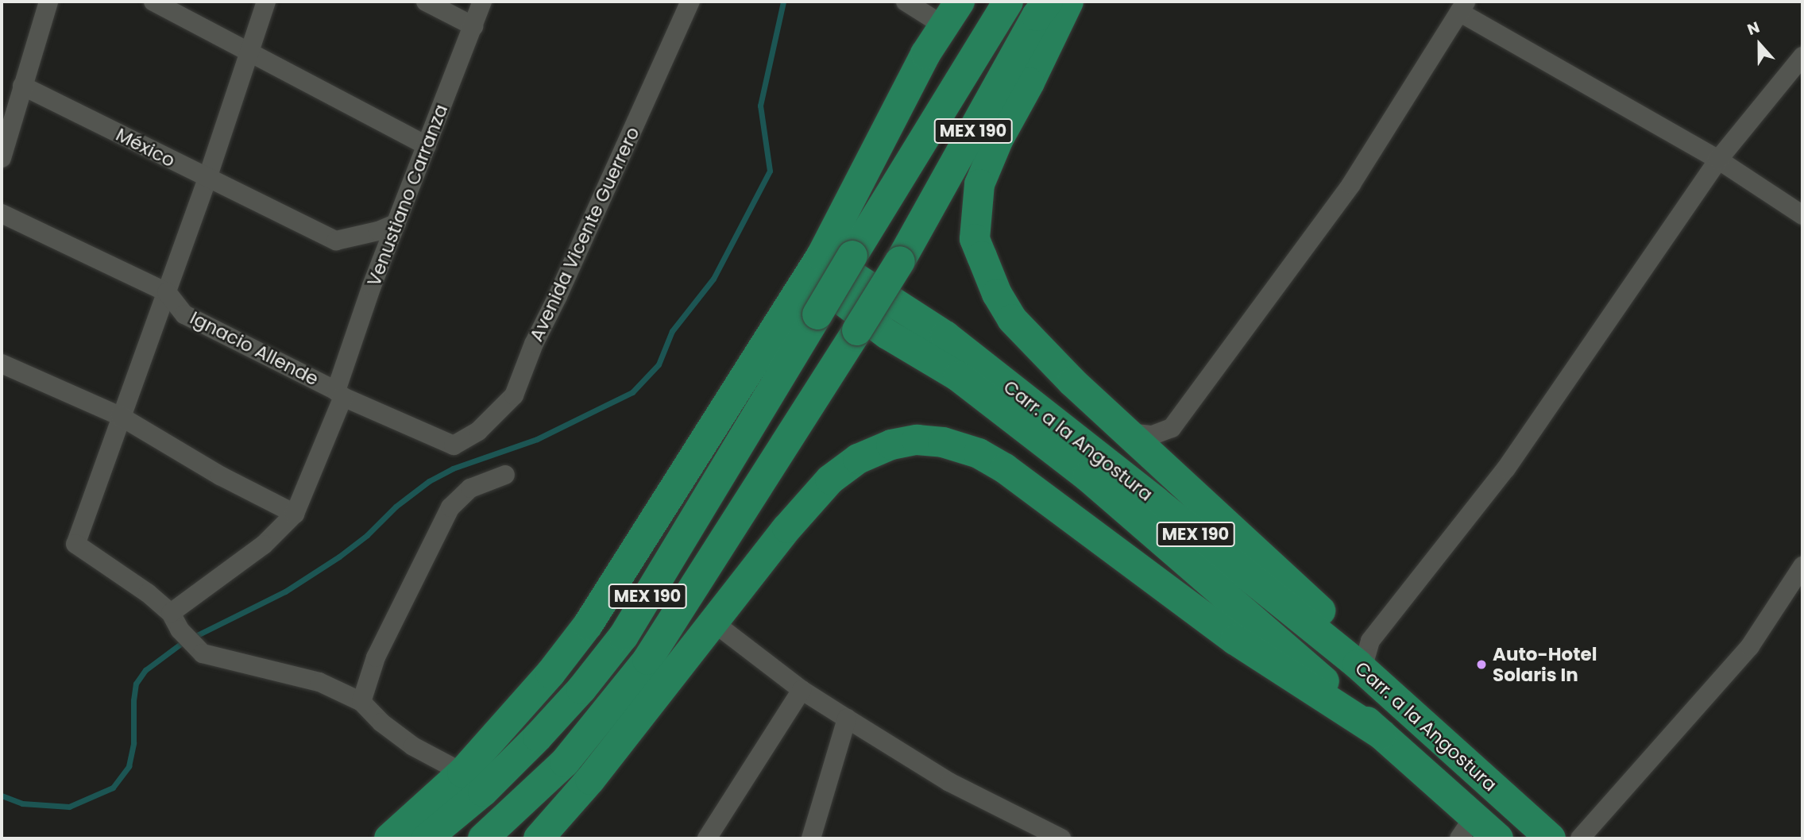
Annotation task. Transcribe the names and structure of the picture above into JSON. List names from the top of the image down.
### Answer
{
  "streets": {
    "main road": ["MEX 190", "Carr. a la Angostura"],
    "street": [
      "México",
      "Venustiano Carranza",
      "Avenida Vicente Guerrero",
      "Ignacio Allende"
    ]
  },
  "crossings": [
    ["México", "Venustiano Carranza"],
    ["Venustiano Carranza", "Ignacio Allende"],
    ["Avenida Vicente Guerrero", "Ignacio Allende"]
  ],
  "places": ["Auto-Hotel Solaris In"],
  "north": "top"
}
